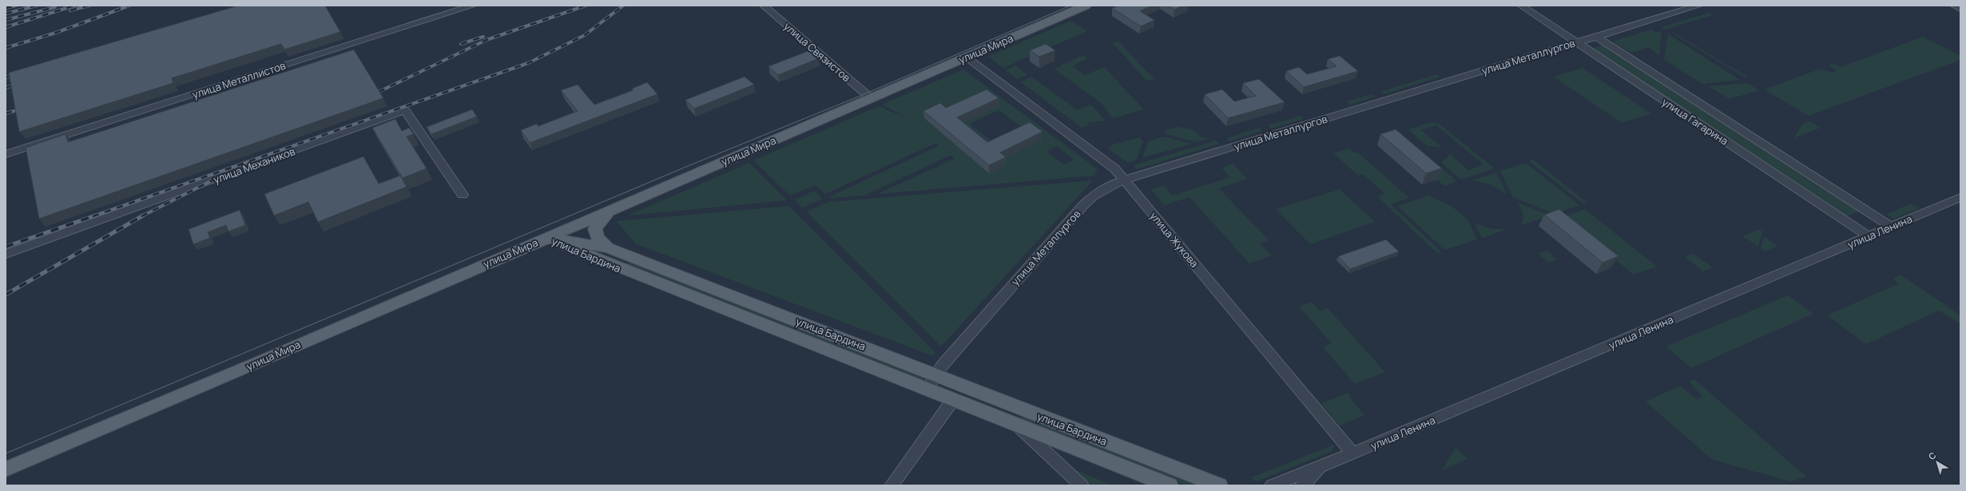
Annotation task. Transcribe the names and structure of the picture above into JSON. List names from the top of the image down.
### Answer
{
  "streets": {
    "main road": ["улица Мира", "улица Бардина"],
    "street": [
      "улица Связистов",
      "улица Металлургов",
      "улица Металлистов",
      "улица Гагарина",
      "улица Механиков",
      "улица Ленина",
      "улица Жукова"
    ]
  },
  "crossings": [
    ["улица Мира", "улица Связистов"],
    ["улица Мира", "улица Жукова"],
    ["улица Мира", "улица Бардина"],
    ["улица Металлургов", "улица Гагарина"],
    ["улица Металлургов", "улица Жукова"],
    ["улица Металлургов", "улица Бардина"],
    ["улица Гагарина", "улица Ленина"],
    ["улица Ленина", "улица Жукова"]
  ],
  "north": "top left"
}
